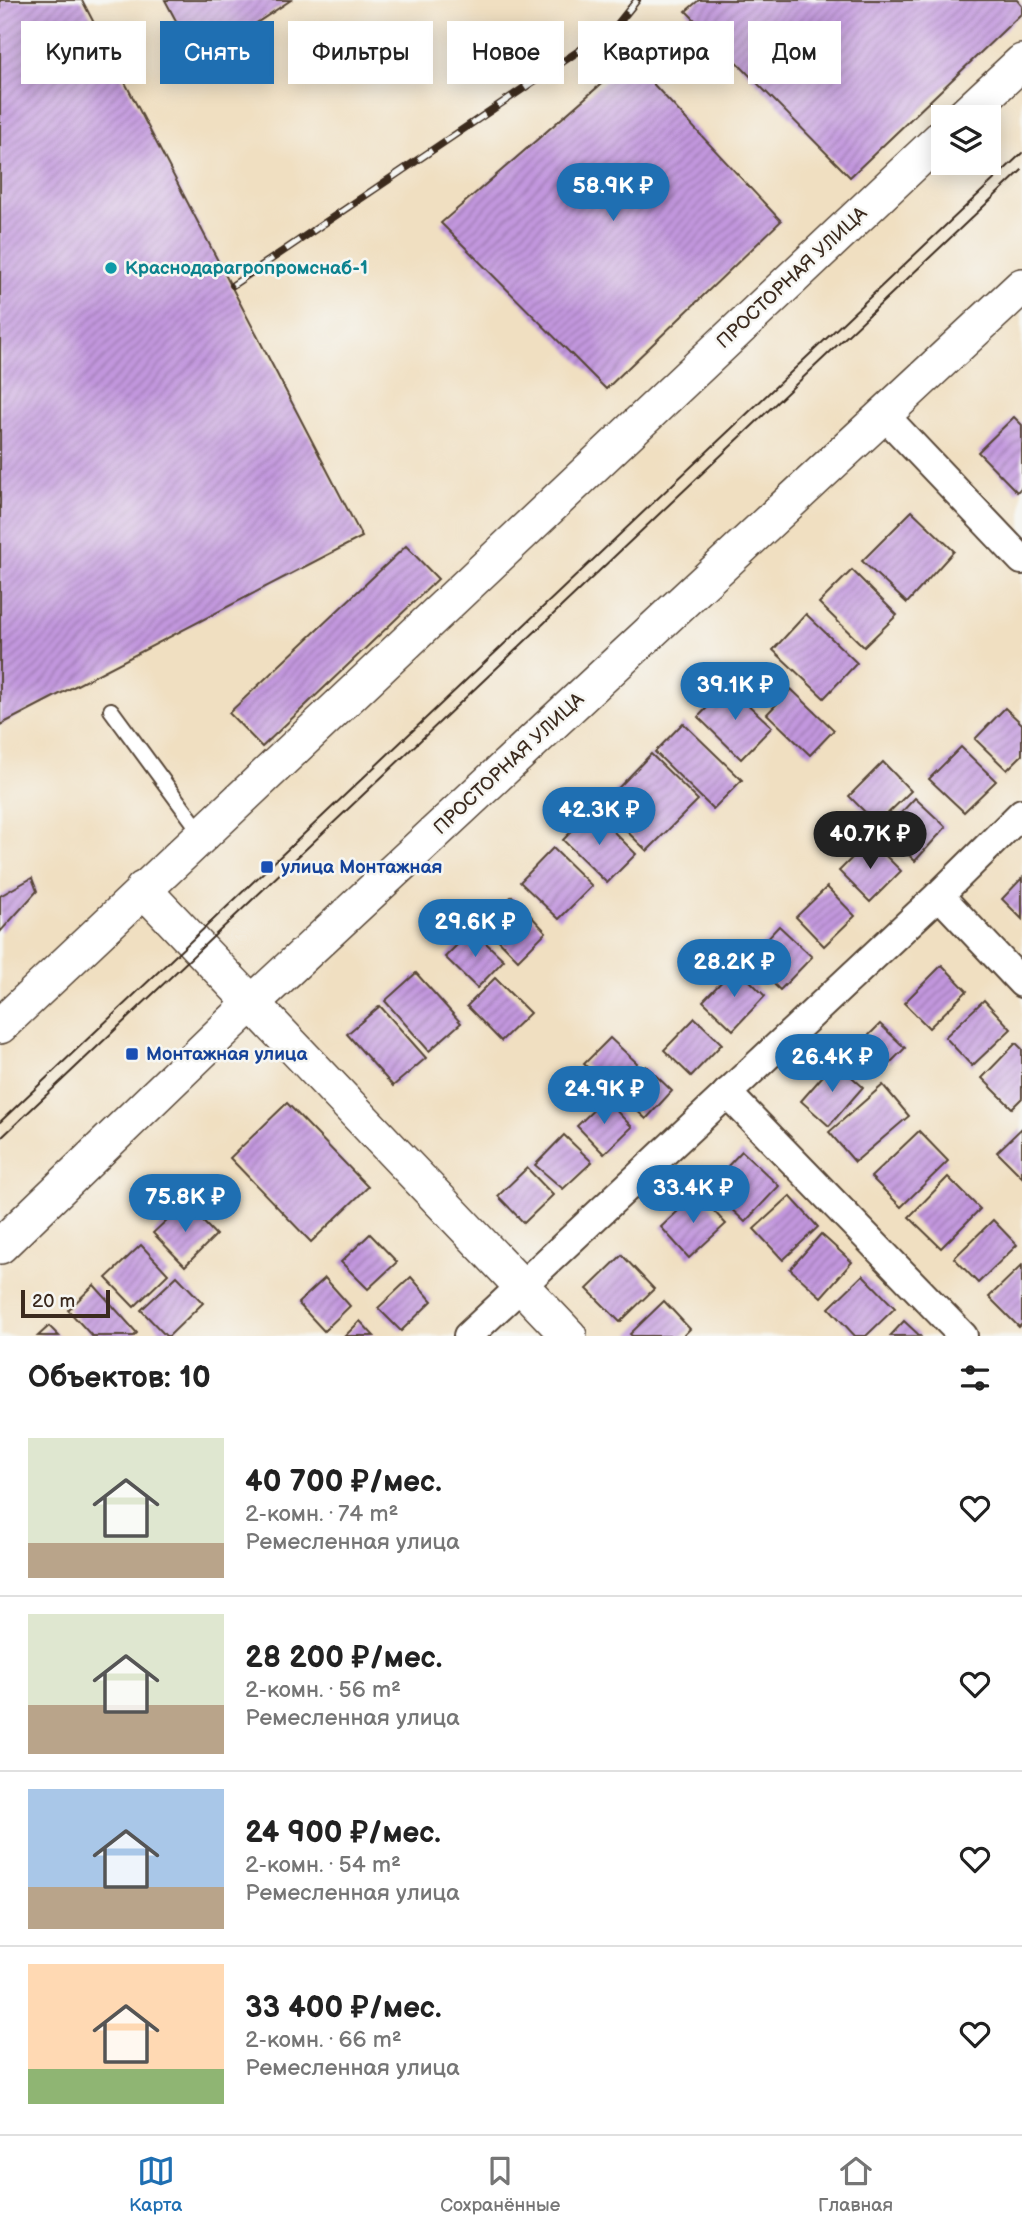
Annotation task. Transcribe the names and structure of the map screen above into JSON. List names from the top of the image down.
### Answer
{
  "streets": {
    "street": ["ПРОСТОРНАЯ УЛИЦА"]
  },
  "places": {
    "other": ["Краснодарагропромснаб-1"],
    "transit": ["улица Монтажная", "Монтажная улица"]
  },
  "scale_bar": "20 m",
  "page": {
    "chip": [
      "Купить",
      "Снять",
      "Фильтры",
      "Новое",
      "Квартира",
      "Дом"
    ],
    "price": [
      "58.9K ₽",
      "39.1K ₽",
      "42.3K ₽",
      "40.7K ₽",
      "29.6K ₽",
      "28.2K ₽",
      "26.4K ₽",
      "24.9K ₽",
      "33.4K ₽",
      "75.8K ₽"
    ],
    "scale": "20 m",
    "heading": "Объектов: 10",
    "list": [
      {
        "name": "40 700 ₽/мес.",
        "note": "2-комн. · 74 m² · Ремесленная улица"
      },
      {
        "name": "28 200 ₽/мес.",
        "note": "2-комн. · 56 m² · Ремесленная улица"
      },
      {
        "name": "24 900 ₽/мес.",
        "note": "2-комн. · 54 m² · Ремесленная улица"
      },
      {
        "name": "33 400 ₽/мес.",
        "note": "2-комн. · 66 m² · Ремесленная улица"
      }
    ],
    "tabs": ["Карта", "Сохранённые", "Главная"]
  }
}
